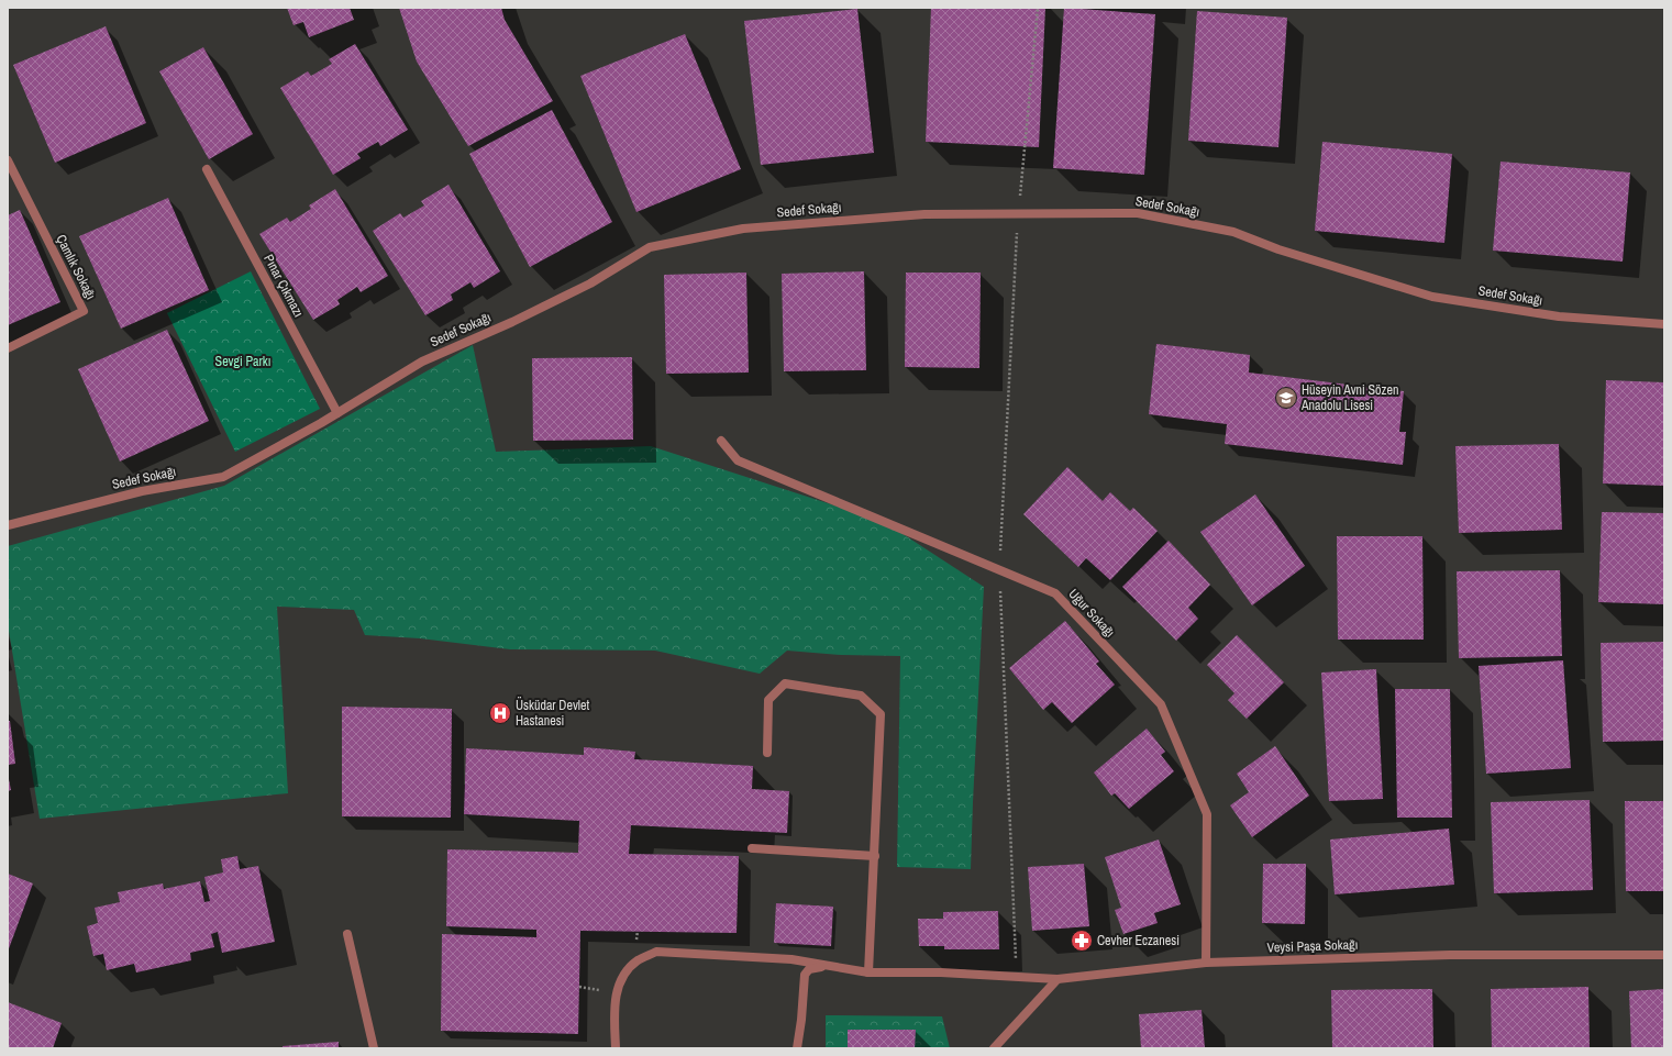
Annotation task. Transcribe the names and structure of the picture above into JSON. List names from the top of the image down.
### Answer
{
  "streets": {
    "street": [
      "Sedef Sokağı",
      "Çamlık Sokağı",
      "Pınar Çıkmazı",
      "Uğur Sokağı",
      "Veysi Paşa Sokağı"
    ]
  },
  "crossings": [
    ["Sedef Sokağı", "Pınar Çıkmazı"],
    ["Uğur Sokağı", "Veysi Paşa Sokağı"]
  ],
  "parks": ["Sevgi Parkı"],
  "places": {
    "school or university": ["Hüseyin Avni Sözen Anadolu Lisesi"],
    "hospital": ["Üsküdar Devlet Hastanesi"],
    "pharmacy": ["Cevher Eczanesi"]
  }
}
